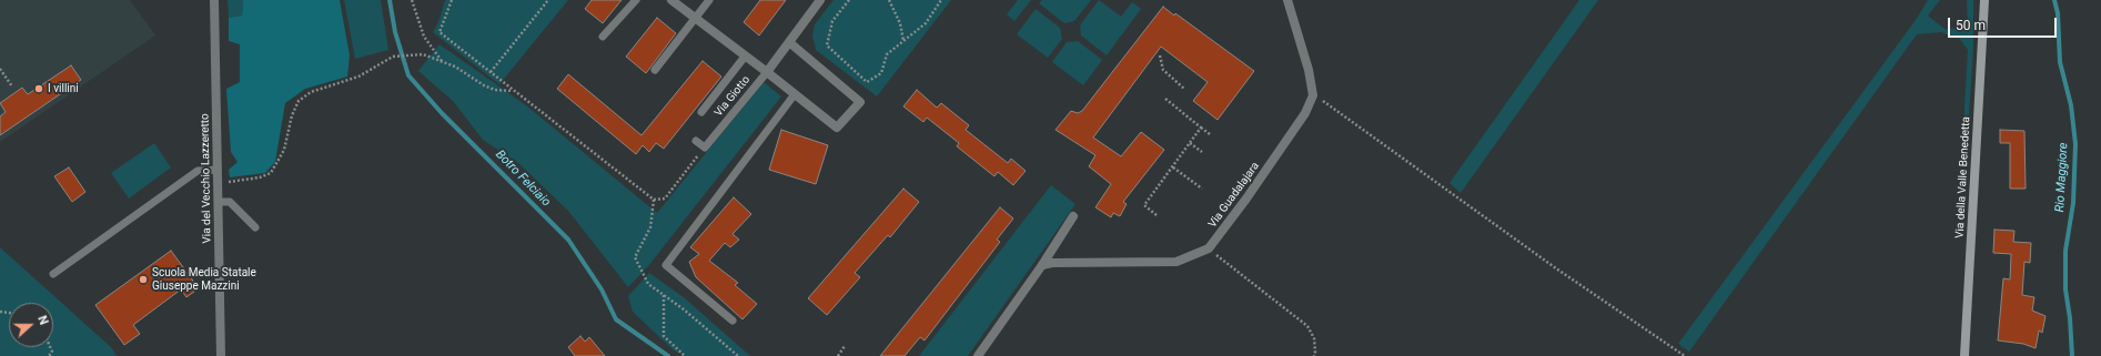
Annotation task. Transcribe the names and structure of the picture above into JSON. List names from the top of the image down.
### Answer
{
  "streets": {
    "main road": ["Via della Valle Benedetta"],
    "street": ["Via Giotto", "Via del Vecchio Lazzeretto", "Via Guadalajara"]
  },
  "water": ["Rio Maggiore", "Botro Felciaio"],
  "places": ["I villini", "Scuola Media Statale Giuseppe Mazzini"],
  "scale_bar": "50 m",
  "north": "right"
}
